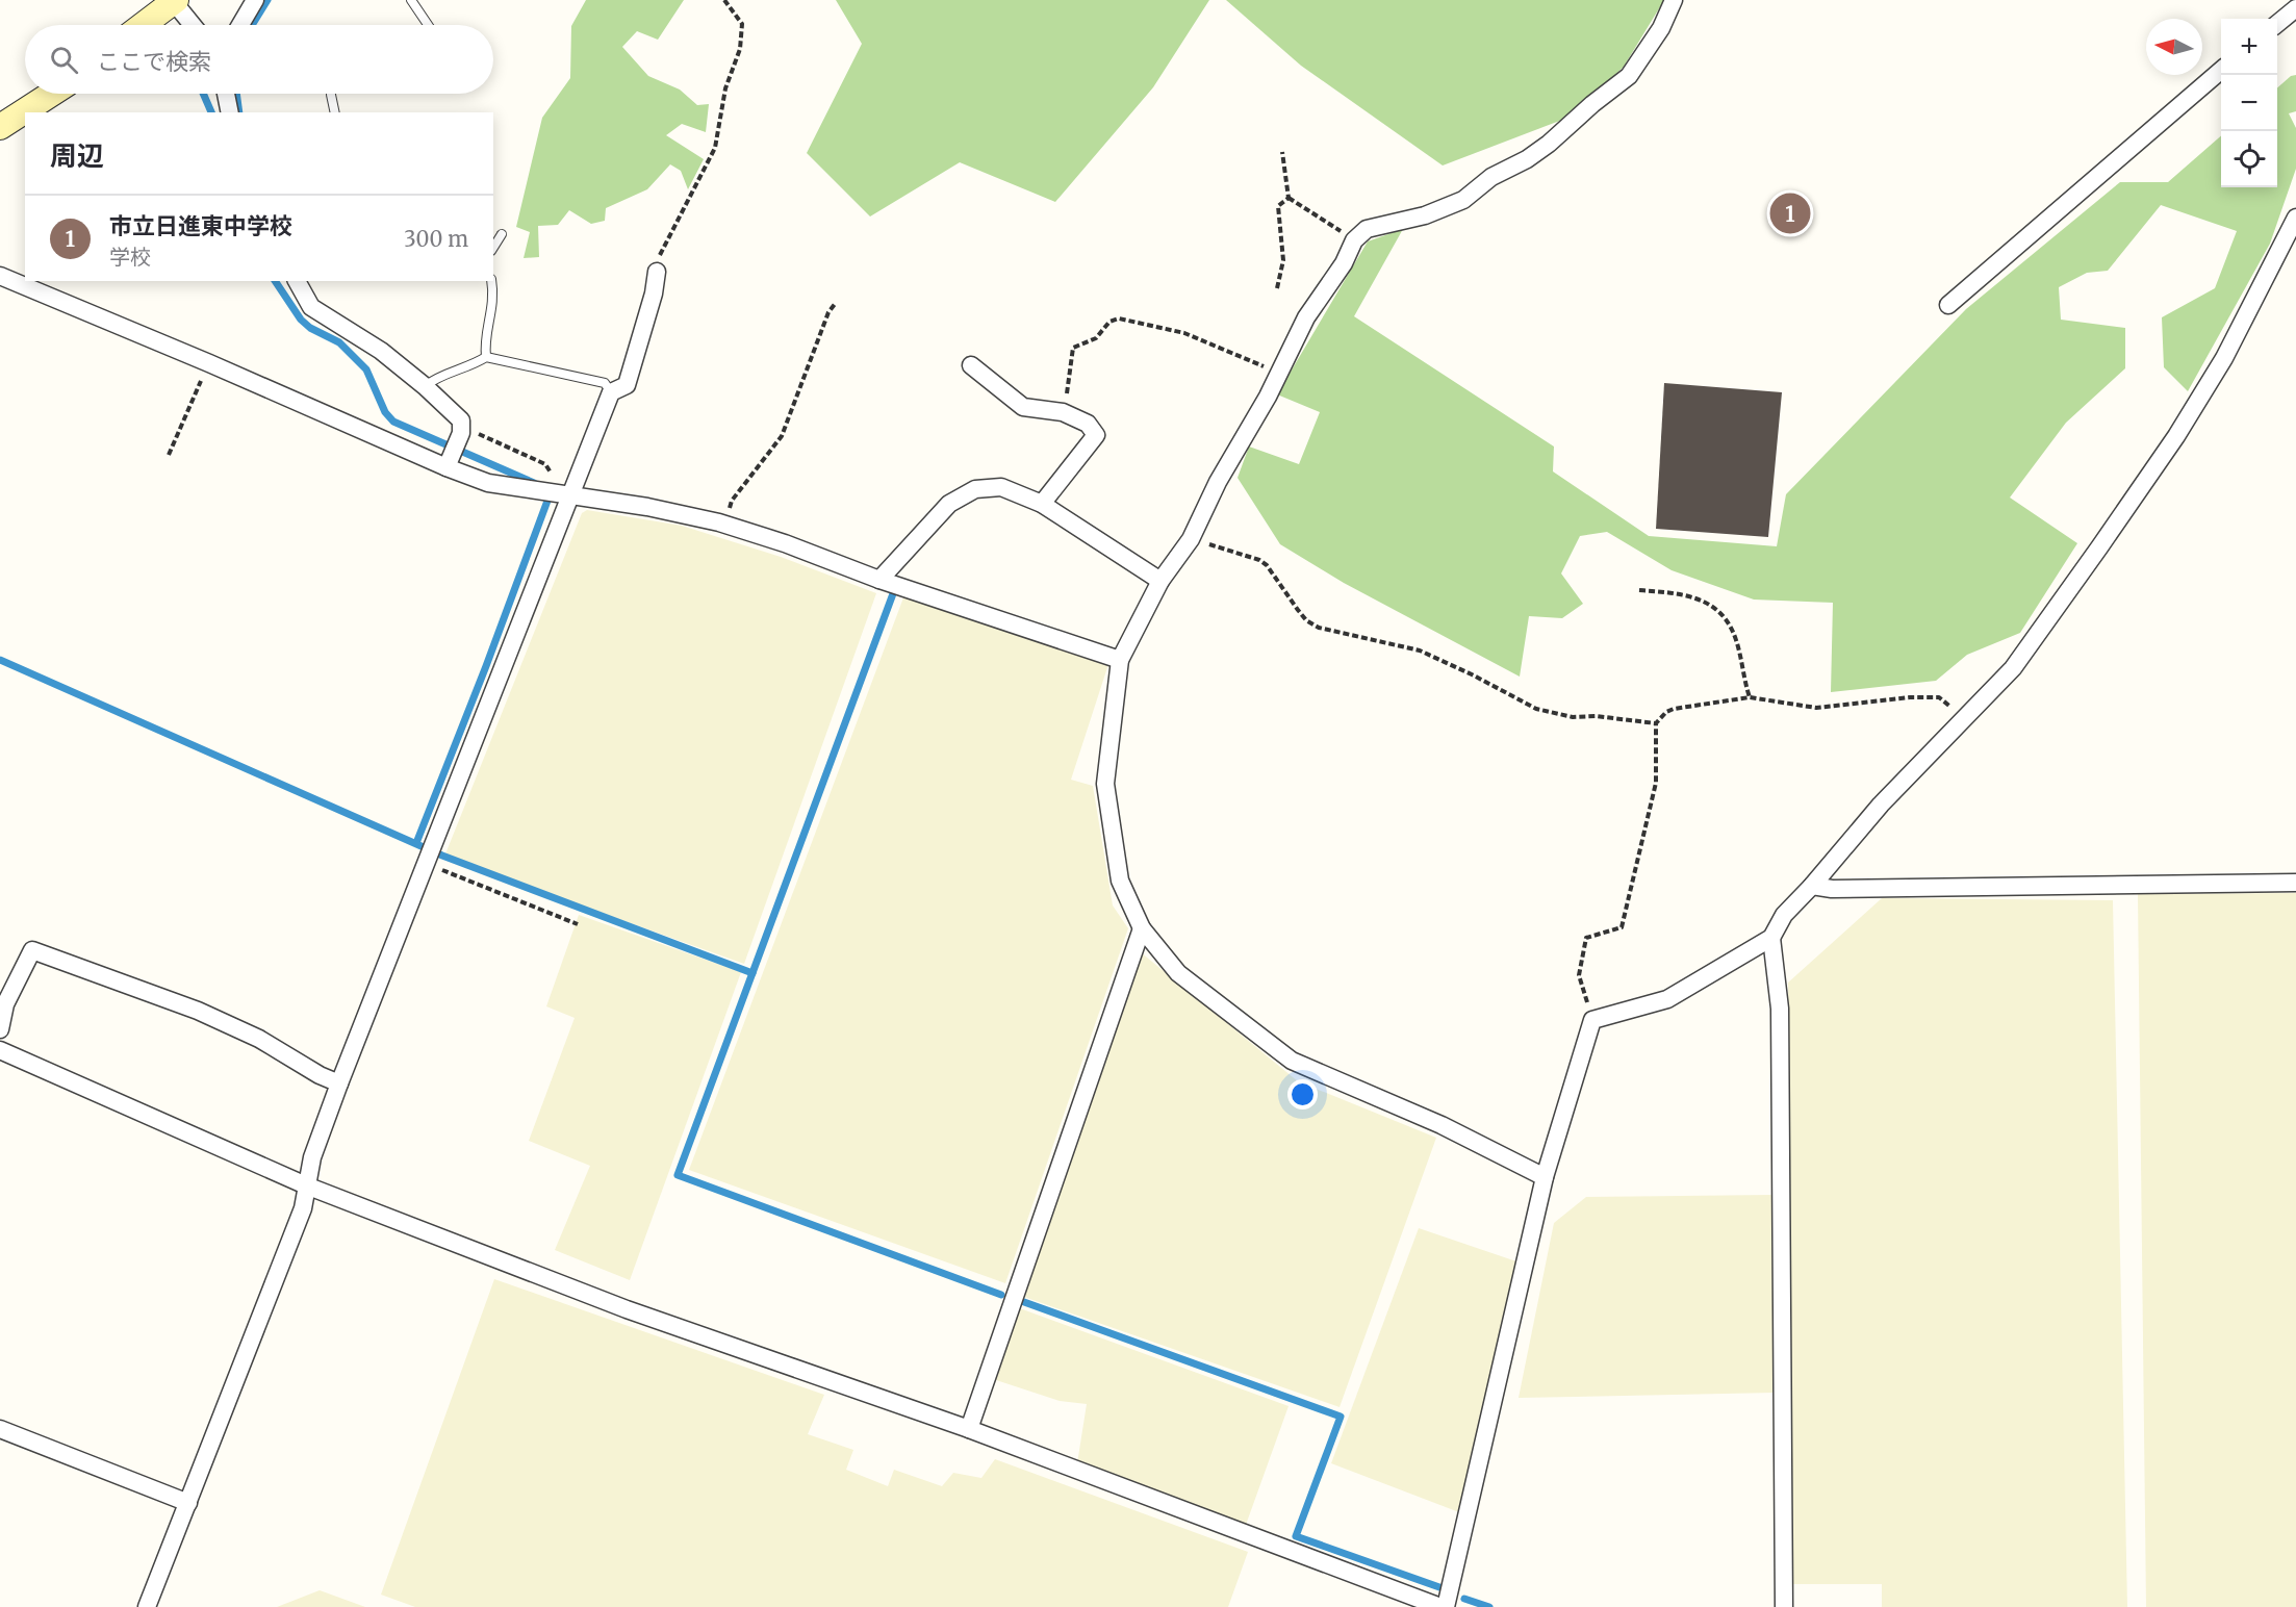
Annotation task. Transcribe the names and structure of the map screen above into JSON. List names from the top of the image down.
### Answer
{
  "north": "left",
  "page": {
    "map_buttons": ["+", "−"],
    "search": "ここで検索",
    "heading": "周辺",
    "pins": "1",
    "list": [
      {
        "mark": "1",
        "name": "市立日進東中学校",
        "note": "学校",
        "value": "300 m"
      }
    ]
  }
}
